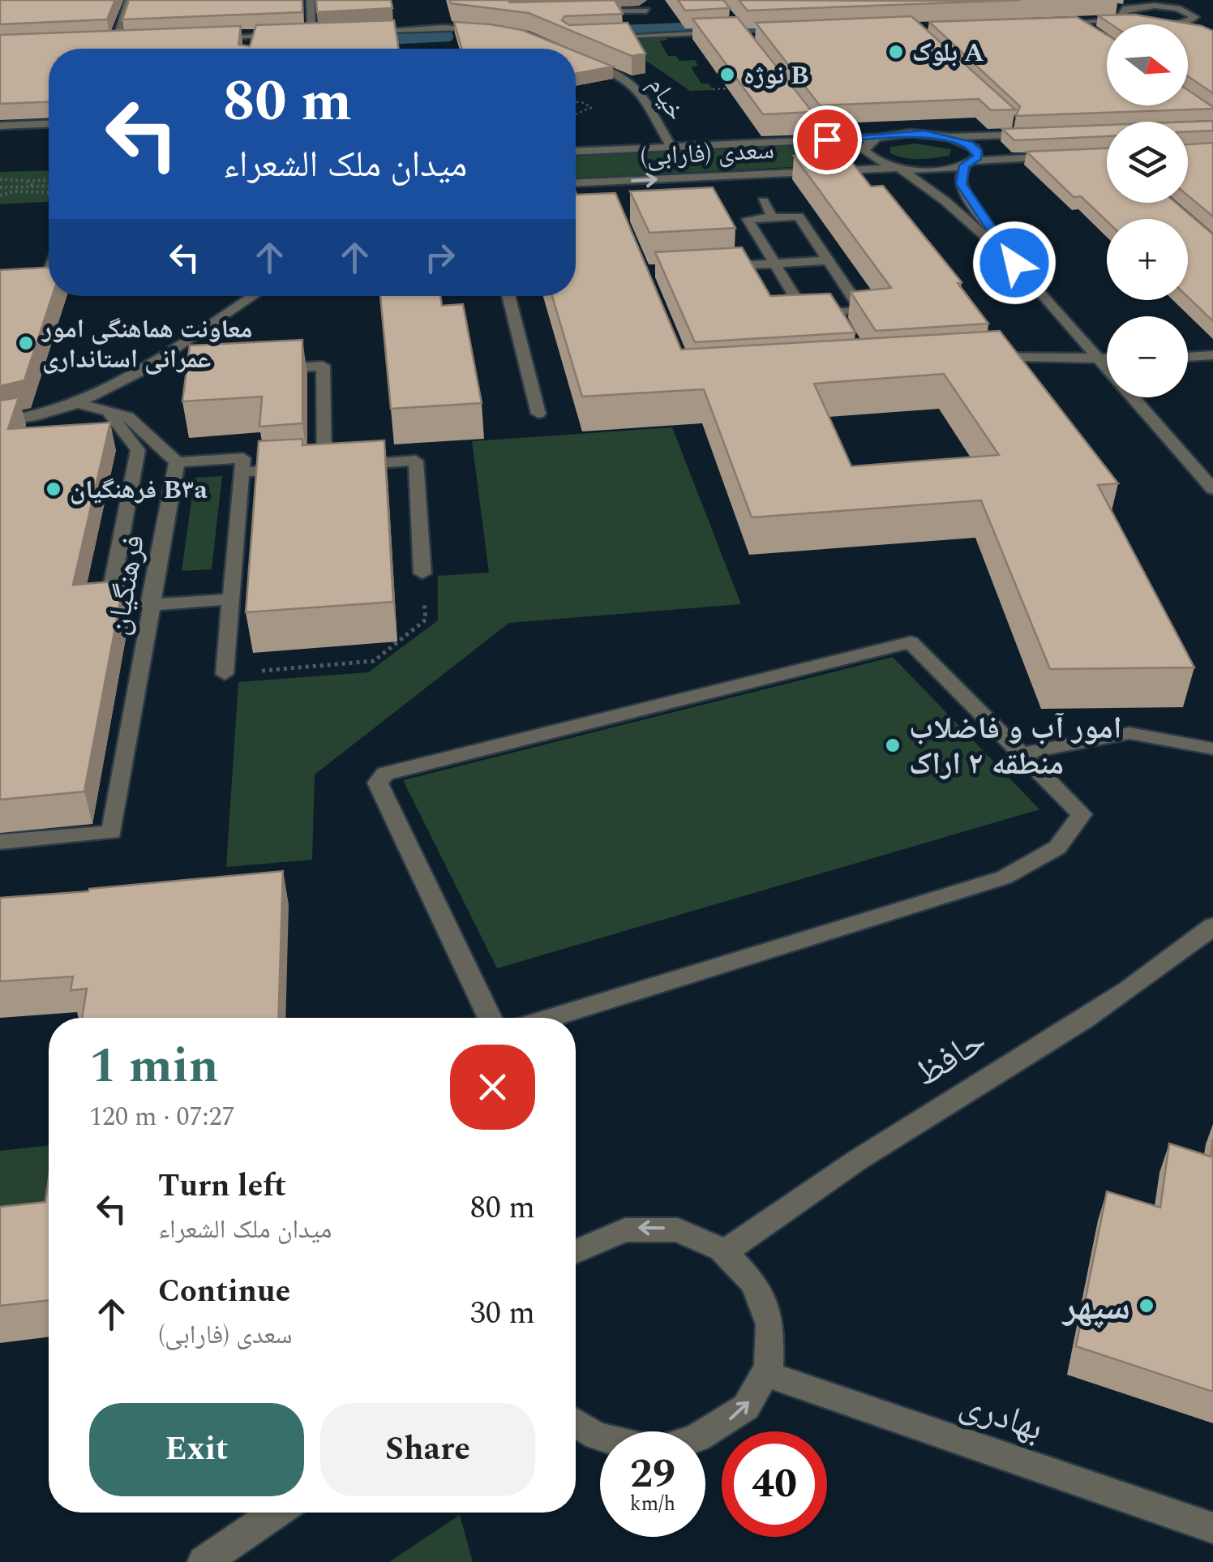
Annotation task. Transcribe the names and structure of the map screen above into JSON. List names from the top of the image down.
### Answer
{
  "streets": {
    "street": [
      "خیام",
      "سعدی (فارابی)",
      "فرهنگیان",
      "حافظ",
      "بهادری"
    ]
  },
  "crossings": [
    ["خیام", "سعدی (فارابی)"]
  ],
  "places": [
    "بلوک A",
    "نوژه B",
    "معاونت هماهنگی امور عمرانی استانداری",
    "فرهنگیان B۳a",
    "امور آب و فاضلاب منطقه ۲ اراک",
    "سپهر"
  ],
  "north": "right",
  "page": {
    "map_buttons": ["+", "−"],
    "turn": ["80 m", "میدان ملک الشعراء"],
    "heading": ["1 min", "120 m · 07:27"],
    "list": [
      {
        "name": "Turn left",
        "note": "میدان ملک الشعراء",
        "value": "80 m"
      },
      {
        "name": "Continue",
        "note": "سعدی (فارابی)",
        "value": "30 m"
      }
    ],
    "buttons": ["Exit", "Share"],
    "speed": "29 km/h",
    "limit": "40"
  }
}
